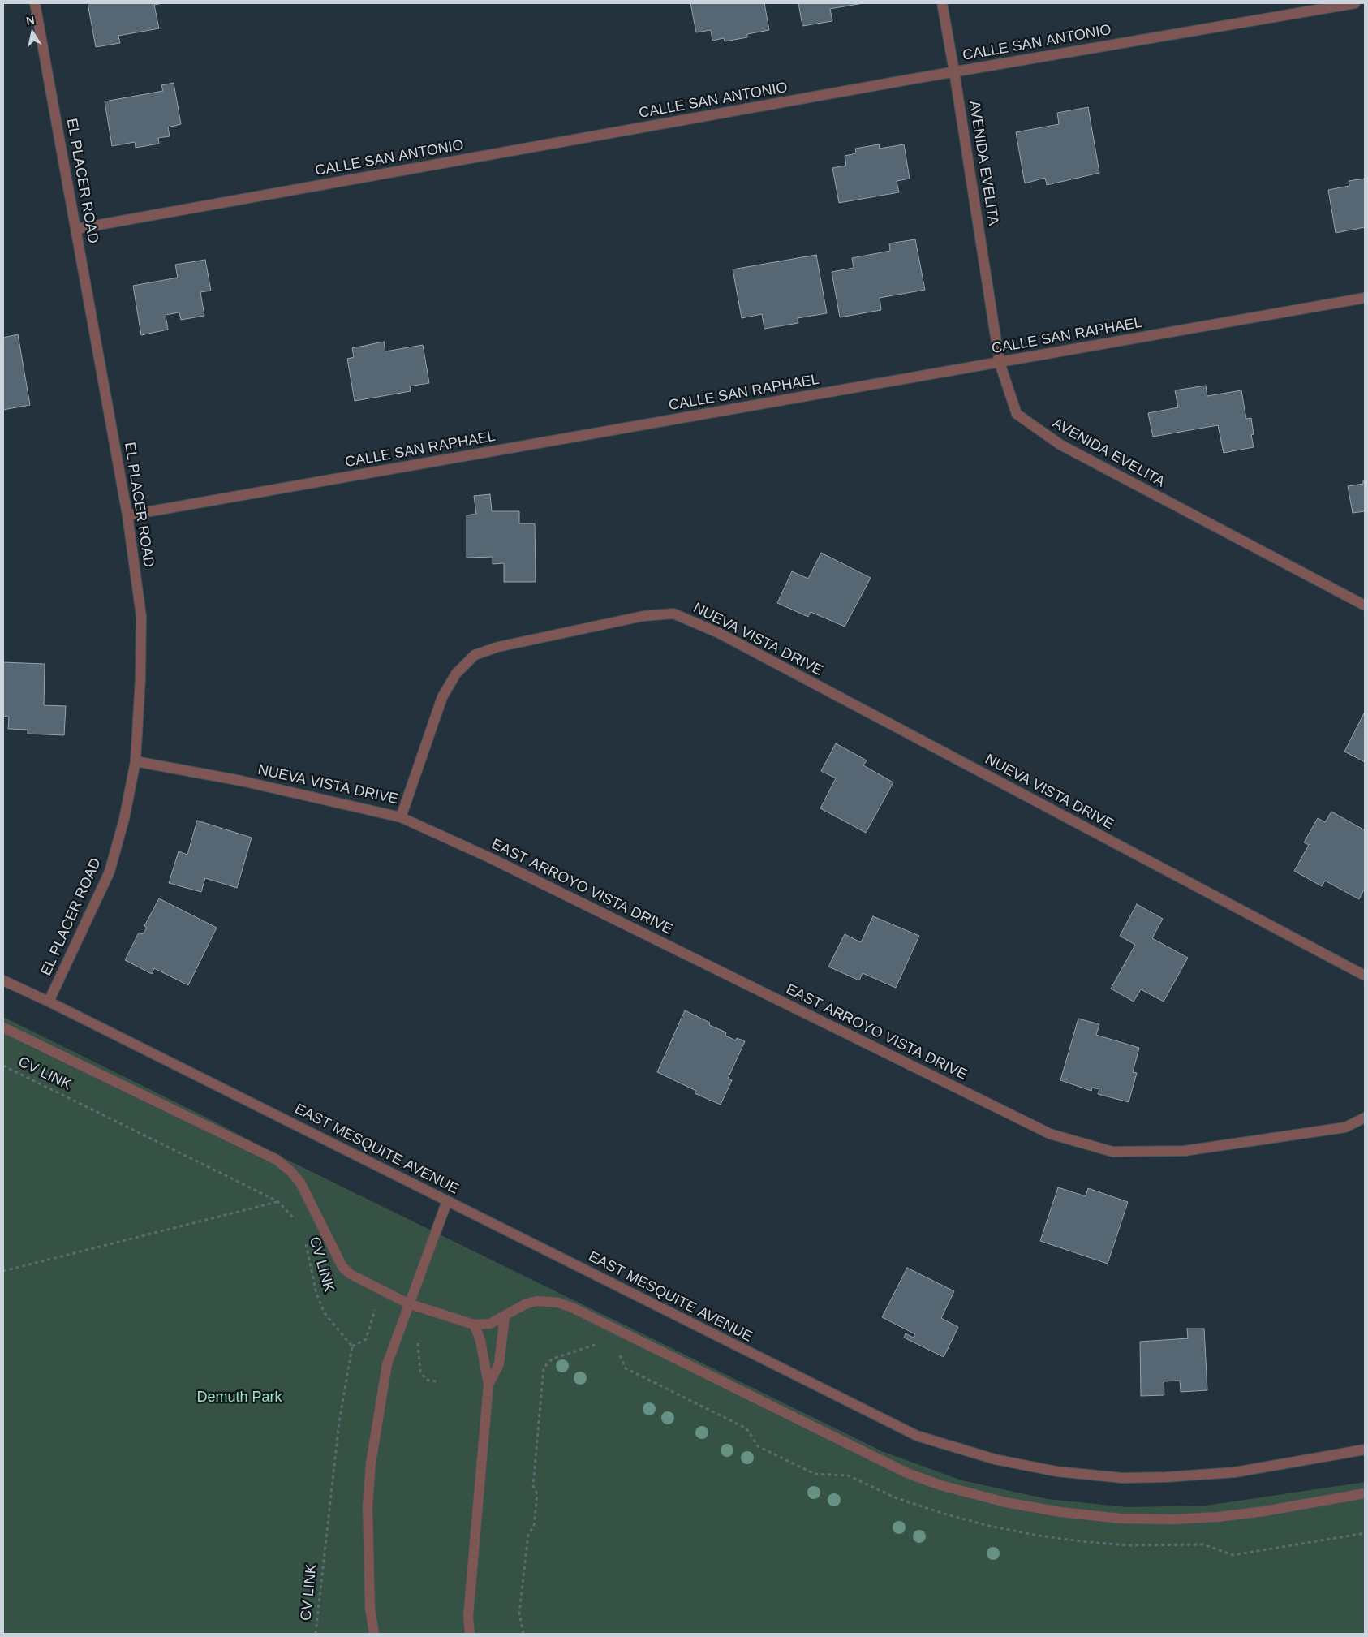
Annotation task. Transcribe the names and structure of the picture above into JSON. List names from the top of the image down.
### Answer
{
  "streets": {
    "street": [
      "CALLE SAN ANTONIO",
      "AVENIDA EVELITA",
      "EL PLACER ROAD",
      "CALLE SAN RAPHAEL",
      "NUEVA VISTA DRIVE",
      "EAST ARROYO VISTA DRIVE",
      "EAST MESQUITE AVENUE"
    ],
    "path": ["CV LINK"]
  },
  "crossings": [
    ["CALLE SAN ANTONIO", "AVENIDA EVELITA"],
    ["CALLE SAN ANTONIO", "EL PLACER ROAD"],
    ["AVENIDA EVELITA", "CALLE SAN RAPHAEL"],
    ["EL PLACER ROAD", "CALLE SAN RAPHAEL"],
    ["EL PLACER ROAD", "NUEVA VISTA DRIVE"],
    ["EL PLACER ROAD", "EAST MESQUITE AVENUE"],
    ["NUEVA VISTA DRIVE", "EAST ARROYO VISTA DRIVE"]
  ],
  "parks": ["Demuth Park"],
  "north": "top"
}
